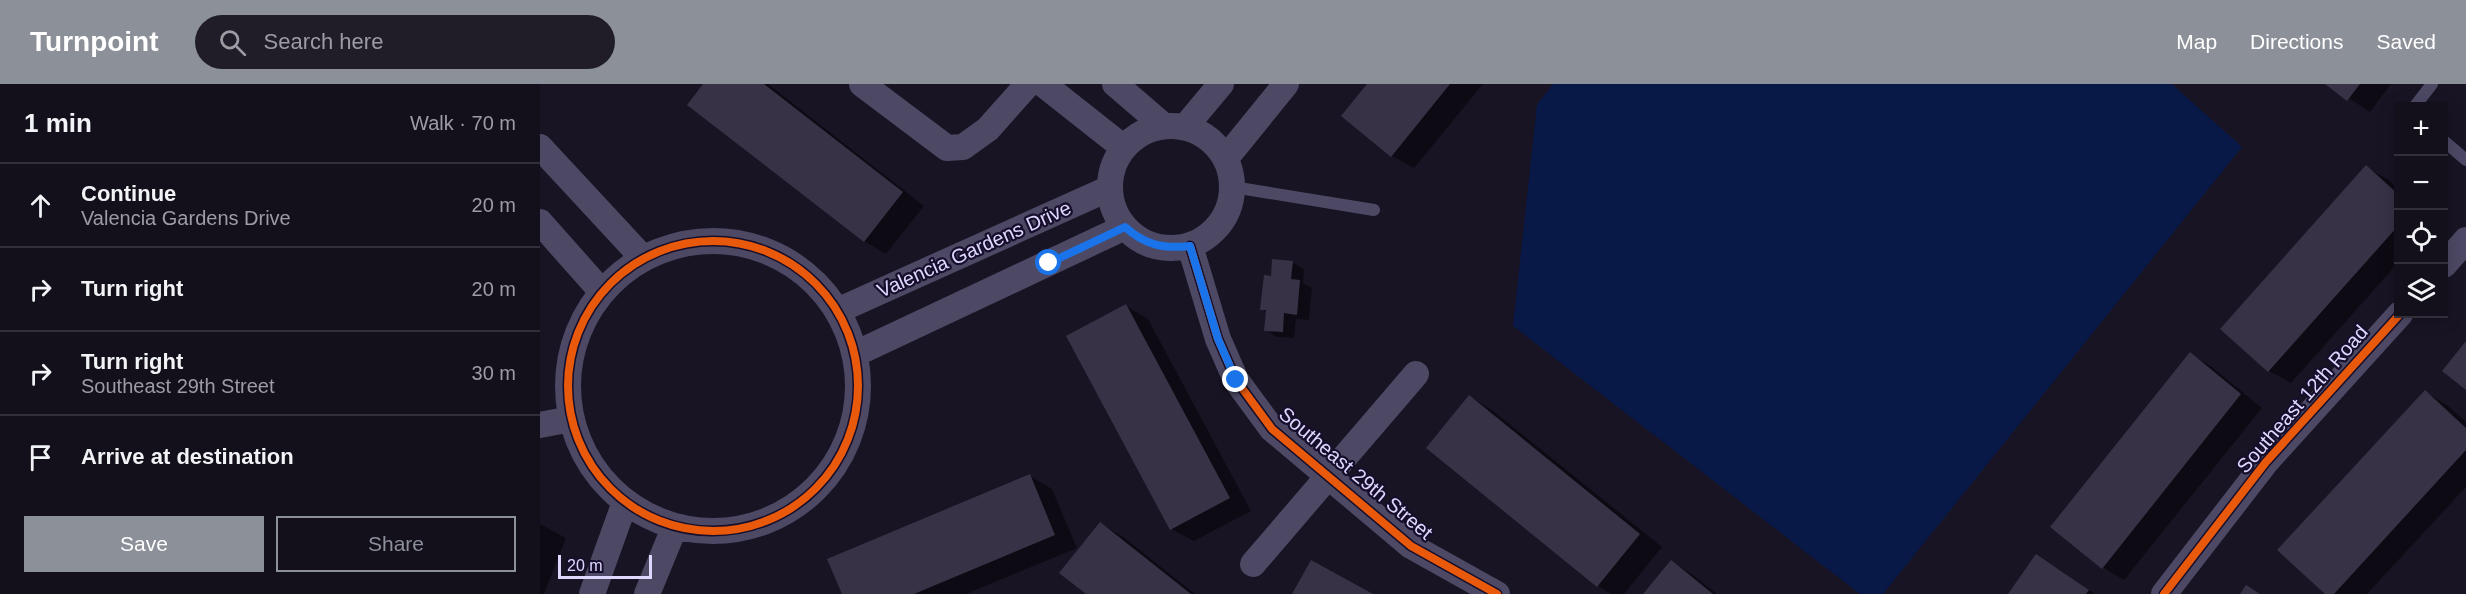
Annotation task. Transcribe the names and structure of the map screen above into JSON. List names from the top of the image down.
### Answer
{
  "streets": {
    "street": ["Valencia Gardens Drive", "Southeast 12th Road", "Southeast 29th Street"]
  },
  "crossings": [
    ["Valencia Gardens Drive", "Southeast 29th Street"]
  ],
  "scale_bar": "20 m",
  "page": {
    "header": "Turnpoint",
    "search": "Search here",
    "nav": ["Map", "Directions", "Saved"],
    "heading": ["1 min", "Walk · 70 m"],
    "map_buttons": ["+", "−"],
    "list": [
      ["Continue", "Valencia Gardens Drive", "20 m"],
      ["Turn right", "20 m"],
      ["Turn right", "Southeast 29th Street", "30 m"],
      "Arrive at destination"
    ],
    "buttons": ["Save", "Share"],
    "scale": "20 m"
  }
}
